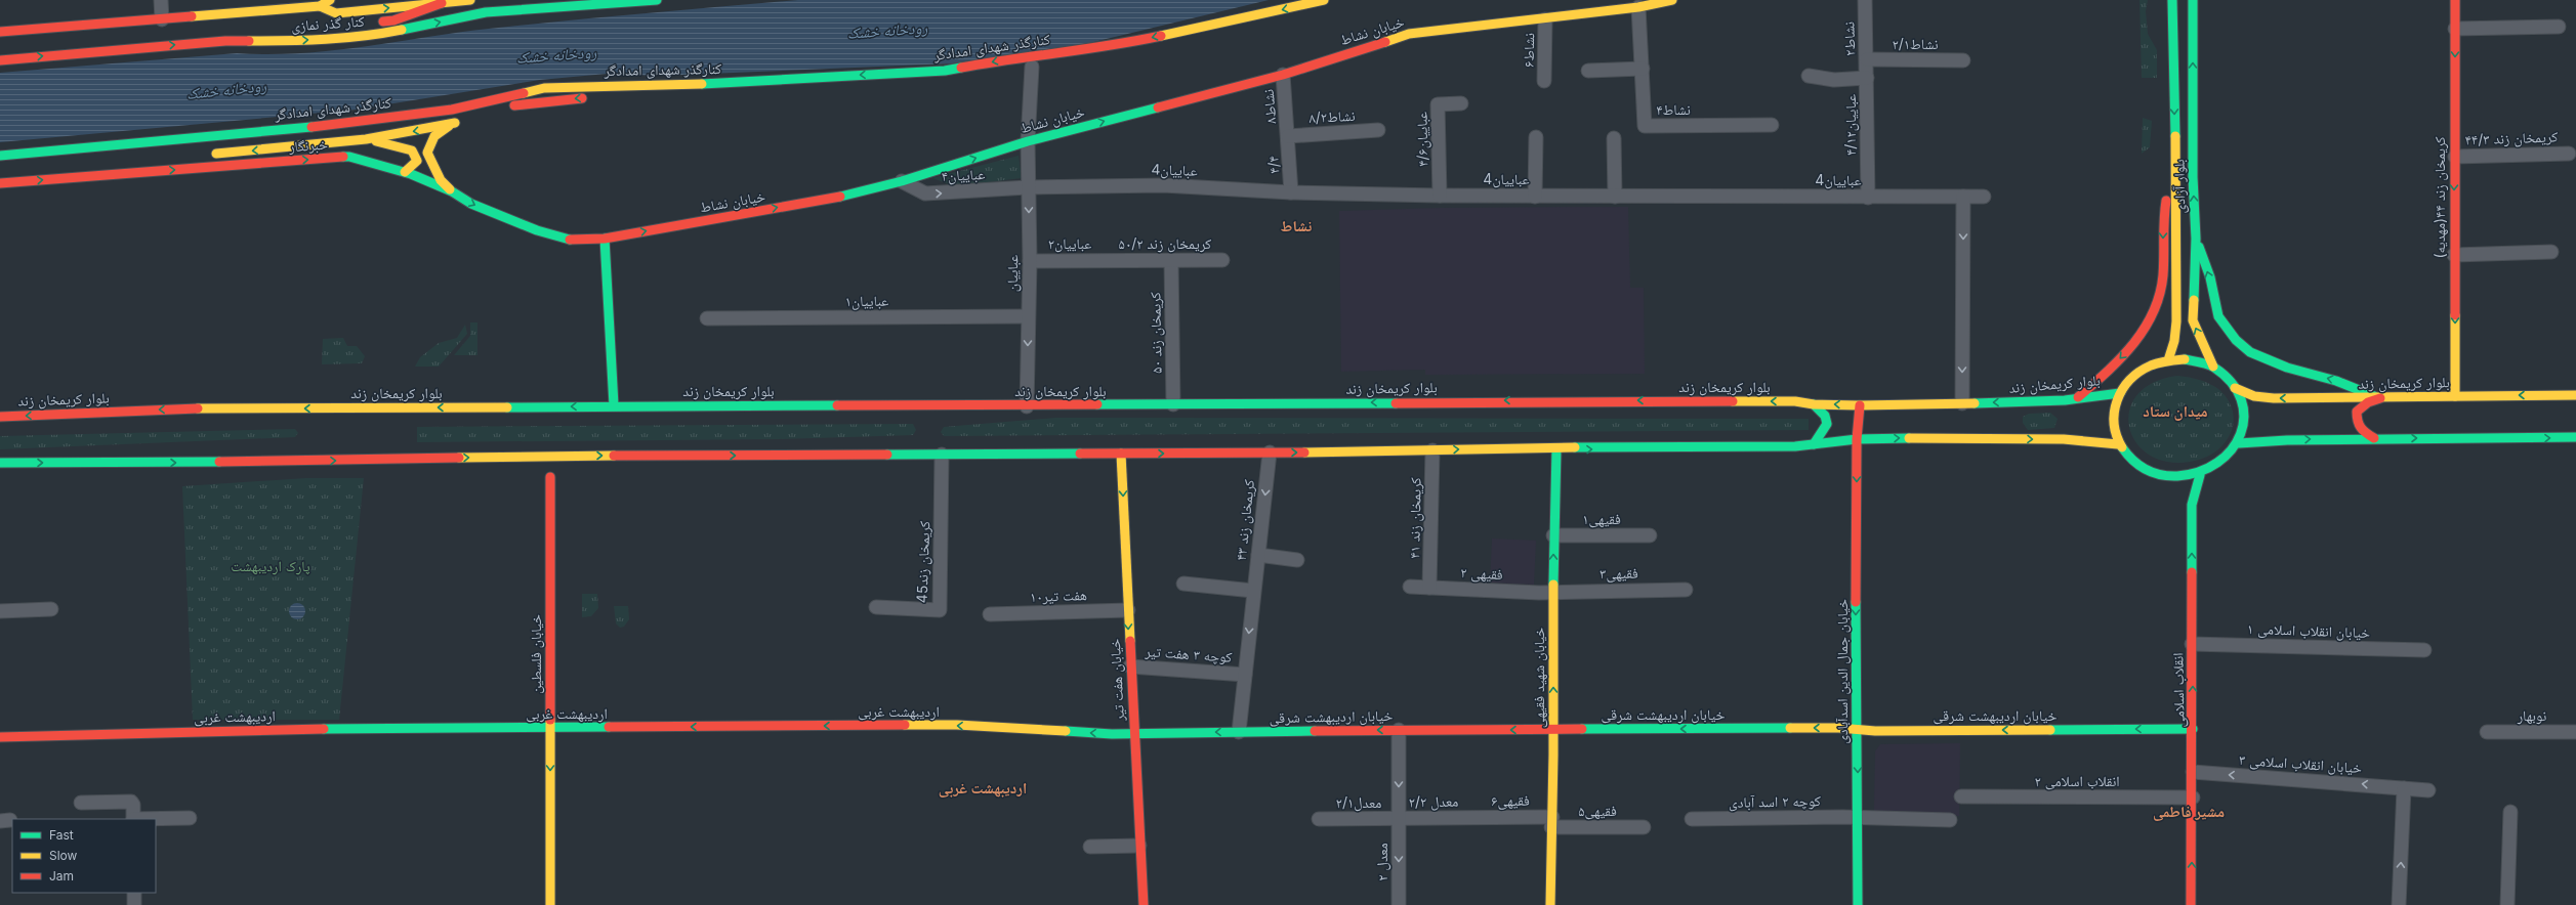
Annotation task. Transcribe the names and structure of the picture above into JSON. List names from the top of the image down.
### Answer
{
  "streets": {
    "main road": [
      "کنار گذر نمازی",
      "خیابان نشاط",
      "کنارگذر شهدای امدادگر",
      "خبرنگار",
      "بلوار آزادی",
      "کریمخان زند ۴۴(مهدیه)",
      "بلوار کریمخان زند",
      "خیابان فلسطین",
      "خیابان جمال الدین اسدآبادی",
      "خیابان شهید فقیهی",
      "خیابان هفت تیر",
      "انقلاب اسلامی",
      "اردیبهشت غربی",
      "خیابان اردیبهشت شرقی"
    ],
    "street": [
      "نشاط۲",
      "نشاط۲/۱",
      "نشاط۶",
      "نشاط۸",
      "نشاط۴",
      "نشاط۸/۲",
      "عباییان۴/۱۲",
      "کریمخان زند ۴۴/۳",
      "عباییان۴/۶",
      "۴/۴",
      "عباییان4",
      "عباییان۴",
      "عباییان۲",
      "کریمخان زند ۵۰/۲",
      "عباییان",
      "عباییان۱",
      "کریمخان زند ۵۰",
      "کریمخان زند ۴۱",
      "فقیهی۱",
      "کریمخان زند ۴۳",
      "کریمخان زند45",
      "۲ فقیهی",
      "فقیهی۳",
      "۱۰هفت تیر",
      "خیابان انقلاب اسلامی ۱",
      "کوچه ۳ هفت تیر",
      "نوبهار",
      "خیابان انقلاب اسلامی ۳",
      "۲ انقلاب اسلامی",
      "فقیهی۶",
      "معدل ۲/۲",
      "کوچه ۲ اسد آبادی",
      "۲/۱معدل",
      "فقیهی۵",
      "معدل ۲"
    ]
  },
  "crossings": [
    ["خیابان نشاط", "نشاط۶"],
    ["خیابان نشاط", "نشاط۸"],
    ["خیابان نشاط", "نشاط۴"],
    ["خیابان نشاط", "خبرنگار"],
    ["خیابان نشاط", "عباییان۴"],
    ["خیابان نشاط", "عباییان"],
    ["نشاط۲", "نشاط۲/۱"],
    ["نشاط۲", "عباییان۴/۱۲"],
    ["نشاط۸", "نشاط۸/۲"],
    ["نشاط۸", "۴/۴"],
    ["نشاط۸/۲", "۴/۴"],
    ["عباییان۴/۱۲", "عباییان4"],
    ["کریمخان زند ۴۴/۳", "کریمخان زند ۴۴(مهدیه)"],
    ["عباییان۴/۶", "عباییان4"],
    ["۴/۴", "عباییان4"],
    ["عباییان4", "عباییان۴"],
    ["عباییان4", "عباییان"],
    ["عباییان۴", "عباییان"],
    ["بلوار آزادی", "بلوار کریمخان زند"],
    ["بلوار آزادی", "انقلاب اسلامی"],
    ["کریمخان زند ۴۴(مهدیه)", "بلوار کریمخان زند"],
    ["عباییان۲", "کریمخان زند ۵۰/۲"],
    ["عباییان۲", "عباییان"],
    ["کریمخان زند ۵۰/۲", "کریمخان زند ۵۰"],
    ["عباییان", "عباییان۱"],
    ["عباییان", "بلوار کریمخان زند"],
    ["کریمخان زند ۵۰", "بلوار کریمخان زند"],
    ["بلوار کریمخان زند", "خیابان جمال الدین اسدآبادی"],
    ["بلوار کریمخان زند", "انقلاب اسلامی"],
    ["کریمخان زند ۴۱", "۲ فقیهی"],
    ["فقیهی۱", "خیابان شهید فقیهی"],
    ["کریمخان زند ۴۳", "کوچه ۳ هفت تیر"],
    ["کریمخان زند ۴۳", "خیابان اردیبهشت شرقی"],
    ["۲ فقیهی", "فقیهی۳"],
    ["۲ فقیهی", "خیابان شهید فقیهی"],
    ["فقیهی۳", "خیابان شهید فقیهی"],
    ["۱۰هفت تیر", "خیابان هفت تیر"],
    ["خیابان انقلاب اسلامی ۱", "انقلاب اسلامی"],
    ["خیابان فلسطین", "اردیبهشت غربی"],
    ["کوچه ۳ هفت تیر", "خیابان هفت تیر"],
    ["خیابان جمال الدین اسدآبادی", "خیابان اردیبهشت شرقی"],
    ["خیابان جمال الدین اسدآبادی", "کوچه ۲ اسد آبادی"],
    ["خیابان شهید فقیهی", "خیابان اردیبهشت شرقی"],
    ["خیابان شهید فقیهی", "فقیهی۶"],
    ["خیابان شهید فقیهی", "فقیهی۵"],
    ["خیابان هفت تیر", "اردیبهشت غربی"],
    ["خیابان هفت تیر", "خیابان اردیبهشت شرقی"],
    ["انقلاب اسلامی", "خیابان اردیبهشت شرقی"],
    ["انقلاب اسلامی", "خیابان انقلاب اسلامی ۳"],
    ["انقلاب اسلامی", "۲ انقلاب اسلامی"],
    ["اردیبهشت غربی", "خیابان اردیبهشت شرقی"],
    ["خیابان اردیبهشت شرقی", "معدل ۲"],
    ["فقیهی۶", "معدل ۲/۲"],
    ["فقیهی۶", "فقیهی۵"],
    ["معدل ۲/۲", "۲/۱معدل"],
    ["معدل ۲/۲", "معدل ۲"],
    ["۲/۱معدل", "معدل ۲"]
  ],
  "one_way": [
    "خیابان نشاط",
    "کنارگذر شهدای امدادگر",
    "خبرنگار",
    "عباییان۴",
    "کریمخان زند ۴۴(مهدیه)",
    "عباییان",
    "کریمخان زند ۴۳",
    "خیابان فلسطین",
    "خیابان جمال الدین اسدآبادی",
    "خیابان شهید فقیهی",
    "خیابان هفت تیر",
    "انقلاب اسلامی",
    "اردیبهشت غربی",
    "خیابان اردیبهشت شرقی",
    "خیابان انقلاب اسلامی ۳",
    "معدل ۲"
  ],
  "districts": [
    "نشاط",
    "میدان ستاد",
    "اردیبهشت غربی",
    "مشیر فاطمی"
  ],
  "water": ["رودخانه خشک"],
  "parks": ["پارک اردیبهشت"],
  "legend": ["Fast", "Slow", "Jam"]
}
